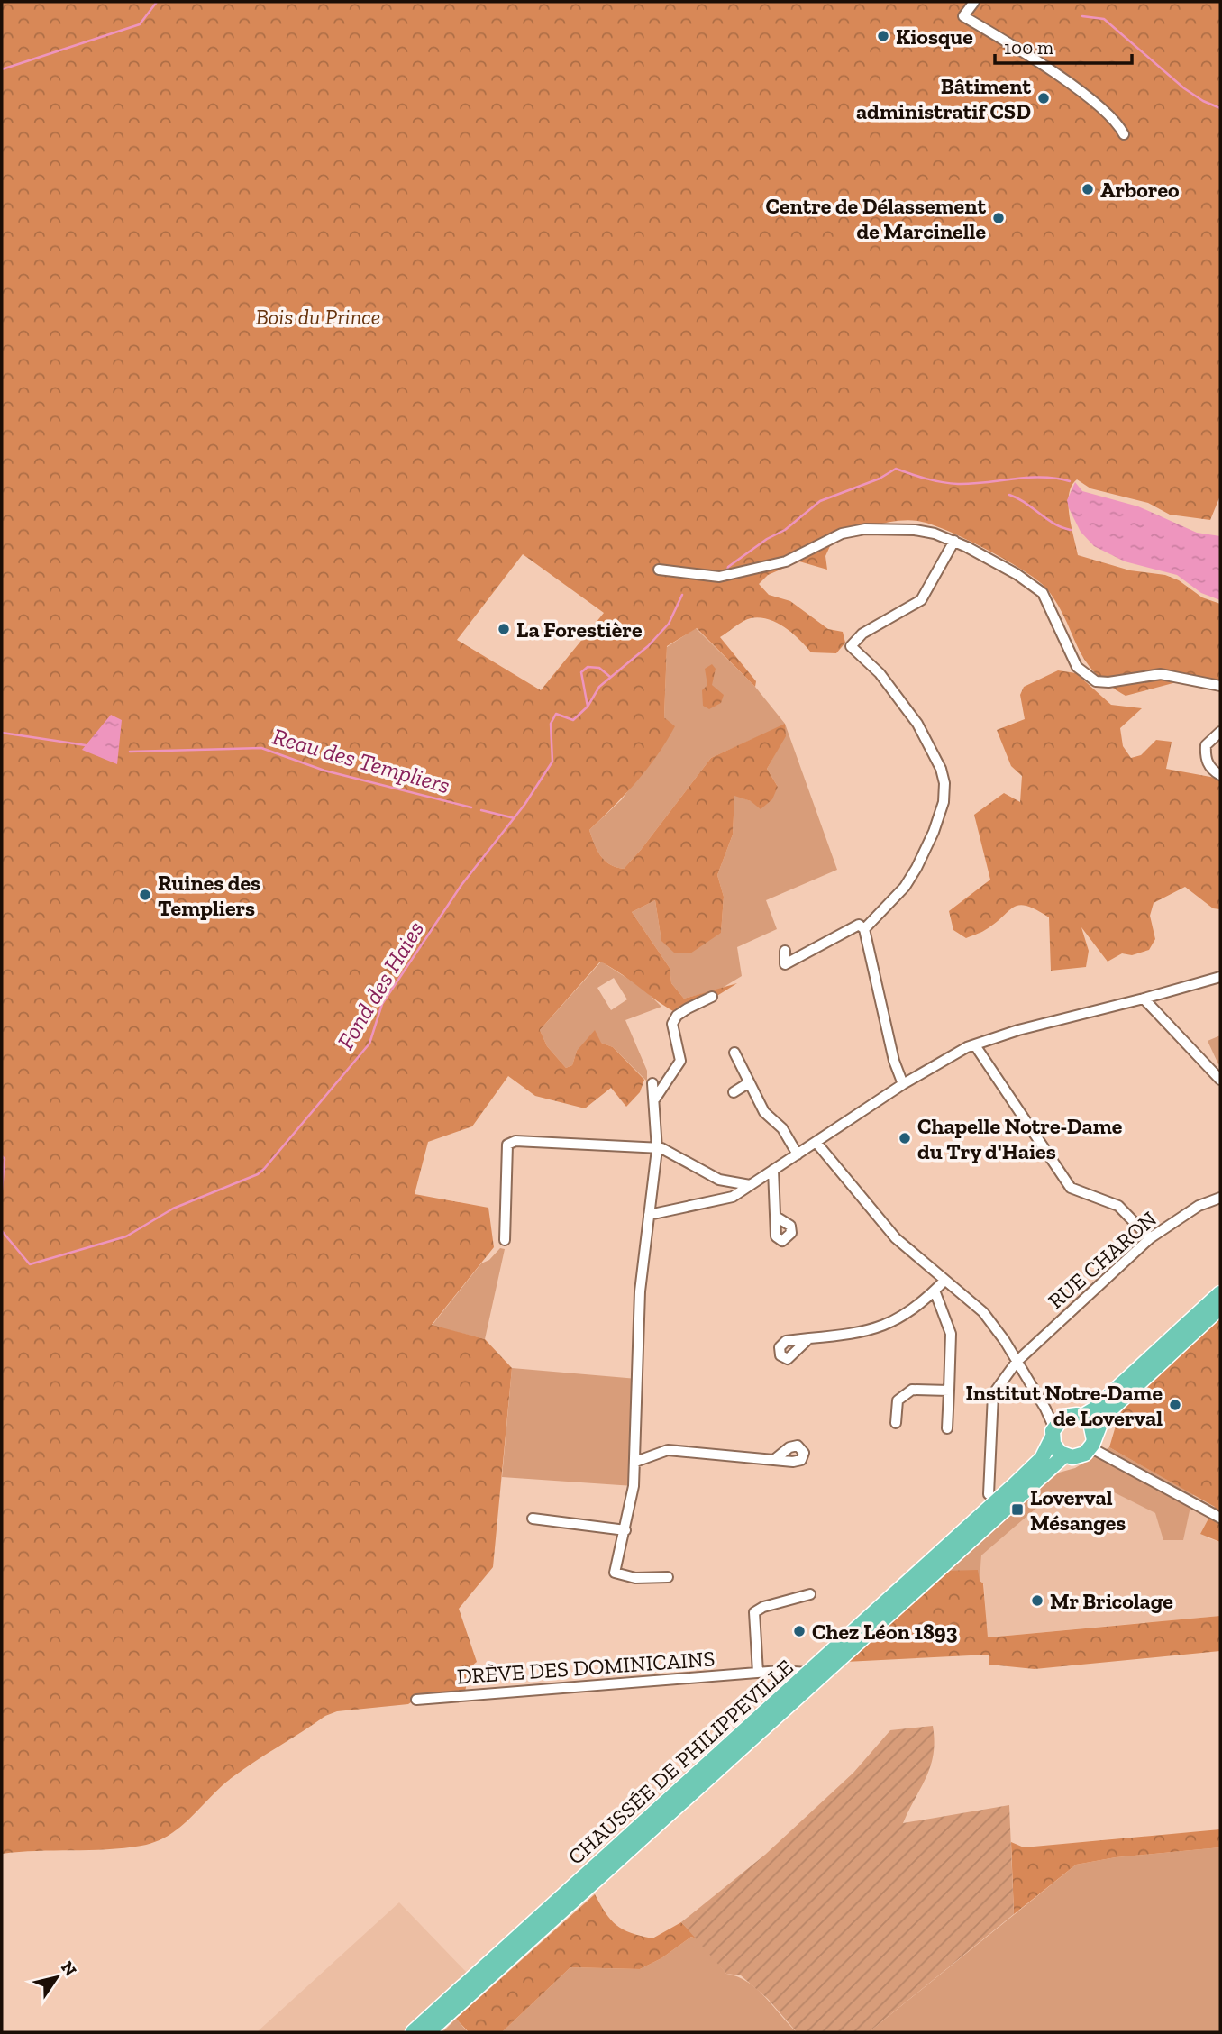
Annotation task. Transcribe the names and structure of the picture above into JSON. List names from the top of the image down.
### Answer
{
  "streets": {
    "main road": ["CHAUSSÉE DE PHILIPPEVILLE"],
    "street": ["RUE CHARON", "DRÈVE DES DOMINICAINS"]
  },
  "crossings": [
    ["DRÈVE DES DOMINICAINS", "CHAUSSÉE DE PHILIPPEVILLE"]
  ],
  "water": ["Reau des Templiers", "Fond des Haies"],
  "parks": ["Bois du Prince"],
  "places": {
    "other": [
      "Kiosque",
      "Bâtiment administratif CSD",
      "Arboreo",
      "Centre de Délassement de Marcinelle",
      "La Forestière",
      "Ruines des Templiers",
      "Chapelle Notre-Dame du Try d'Haies",
      "Institut Notre-Dame de Loverval",
      "Mr Bricolage",
      "Chez Léon 1893"
    ],
    "transit": ["Loverval Mésanges"]
  },
  "scale_bar": "100 m",
  "north": "top right"
}
